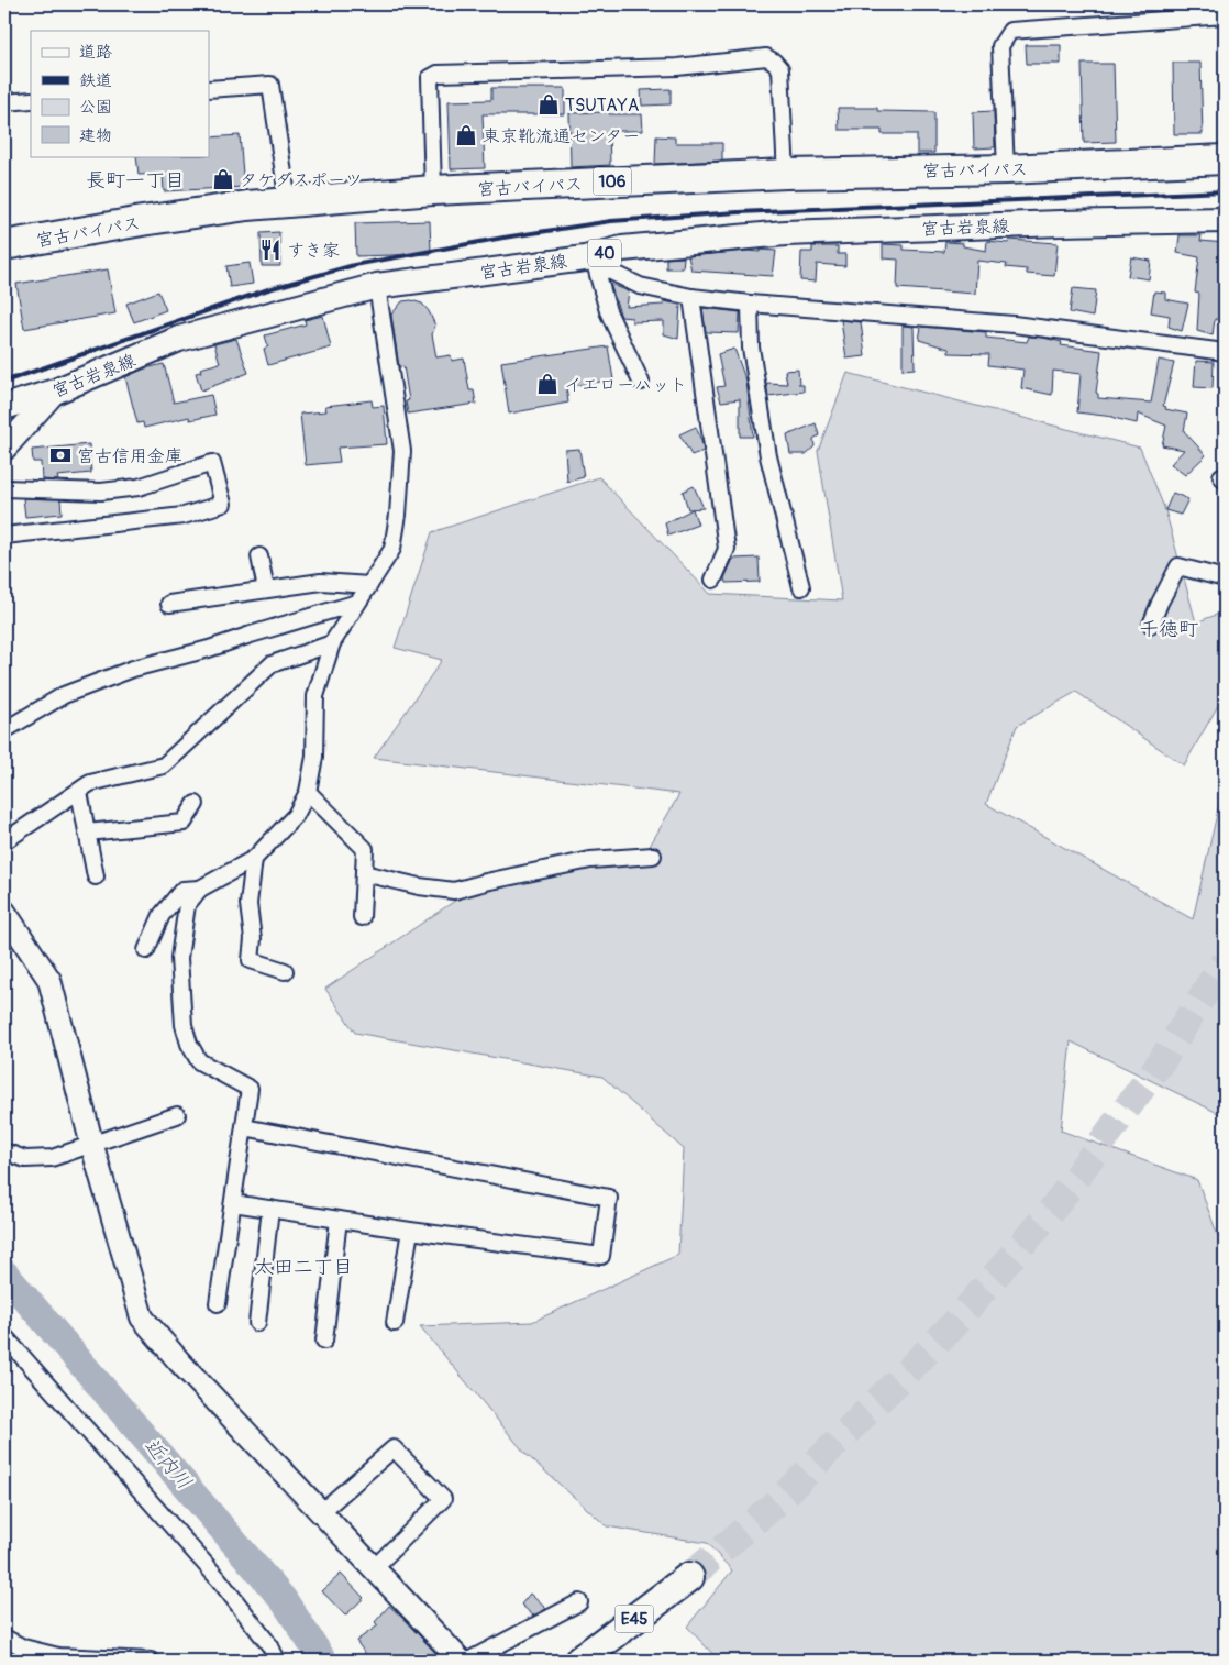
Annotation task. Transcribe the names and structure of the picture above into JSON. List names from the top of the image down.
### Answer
{
  "streets": {
    "highway": ["宮古バイパス", "106", "E45"],
    "main road": ["宮古岩泉線", "40"]
  },
  "districts": ["長町一丁目", "千徳町", "太田二丁目"],
  "water": ["近内川"],
  "places": {
    "shop": [
      "TSUTAYA",
      "東京靴流通センター",
      "タケダスポーツ",
      "イエローハット"
    ],
    "restaurant": ["すき家"],
    "bank": ["宮古信用金庫"]
  },
  "legend": [
    "道路",
    "鉄道",
    "公園",
    "建物"
  ]
}
